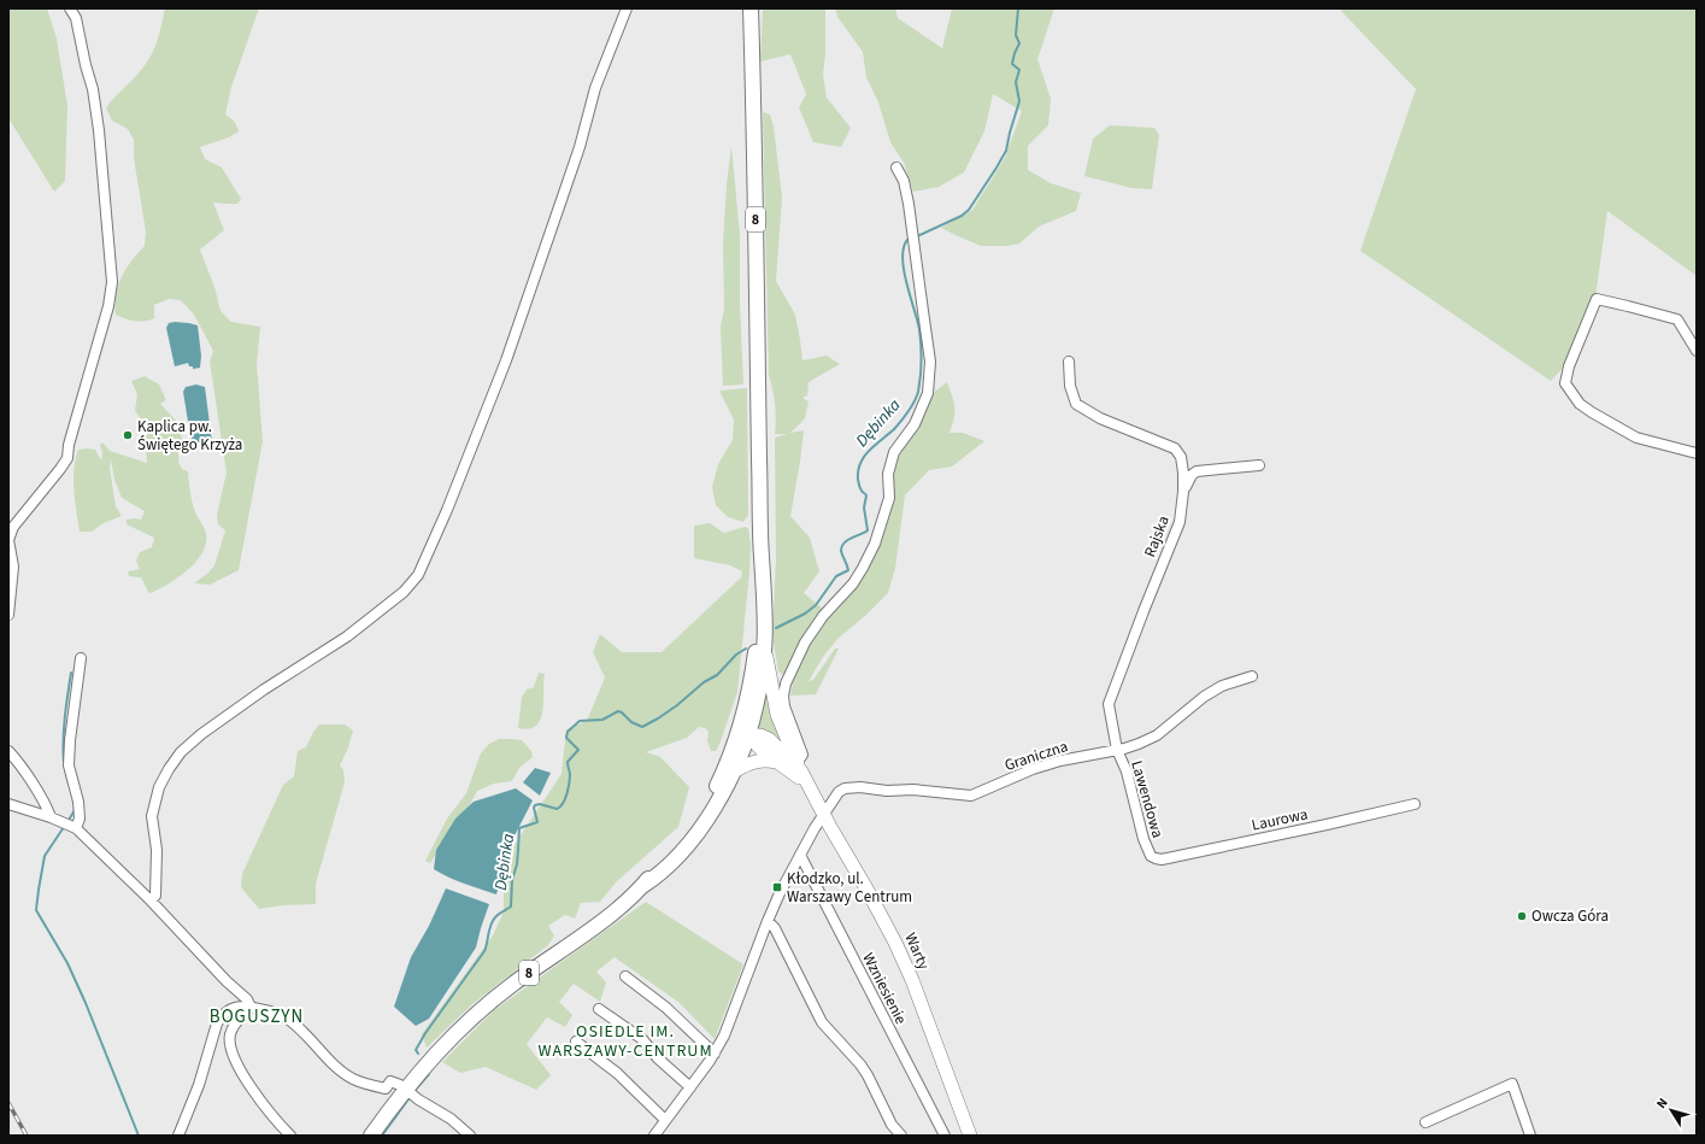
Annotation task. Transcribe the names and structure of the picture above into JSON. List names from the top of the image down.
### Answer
{
  "streets": {
    "highway": ["8"],
    "main road": ["Warty"],
    "street": [
      "Rajska",
      "Graniczna",
      "Lawendowa",
      "Laurowa",
      "Wzniesienie"
    ]
  },
  "crossings": [
    ["8", "Warty"],
    ["Rajska", "Graniczna"],
    ["Rajska", "Lawendowa"],
    ["Graniczna", "Lawendowa"],
    ["Graniczna", "Warty"],
    ["Lawendowa", "Laurowa"]
  ],
  "districts": ["BOGUSZYN", "OSIEDLE IM. WARSZAWY-CENTRUM"],
  "water": ["Dębinka"],
  "places": {
    "other": ["Kaplica pw. Świętego Krzyża", "Owcza Góra"],
    "transit": ["Kłodzko, ul. Warszawy Centrum"]
  },
  "north": "top left"
}
